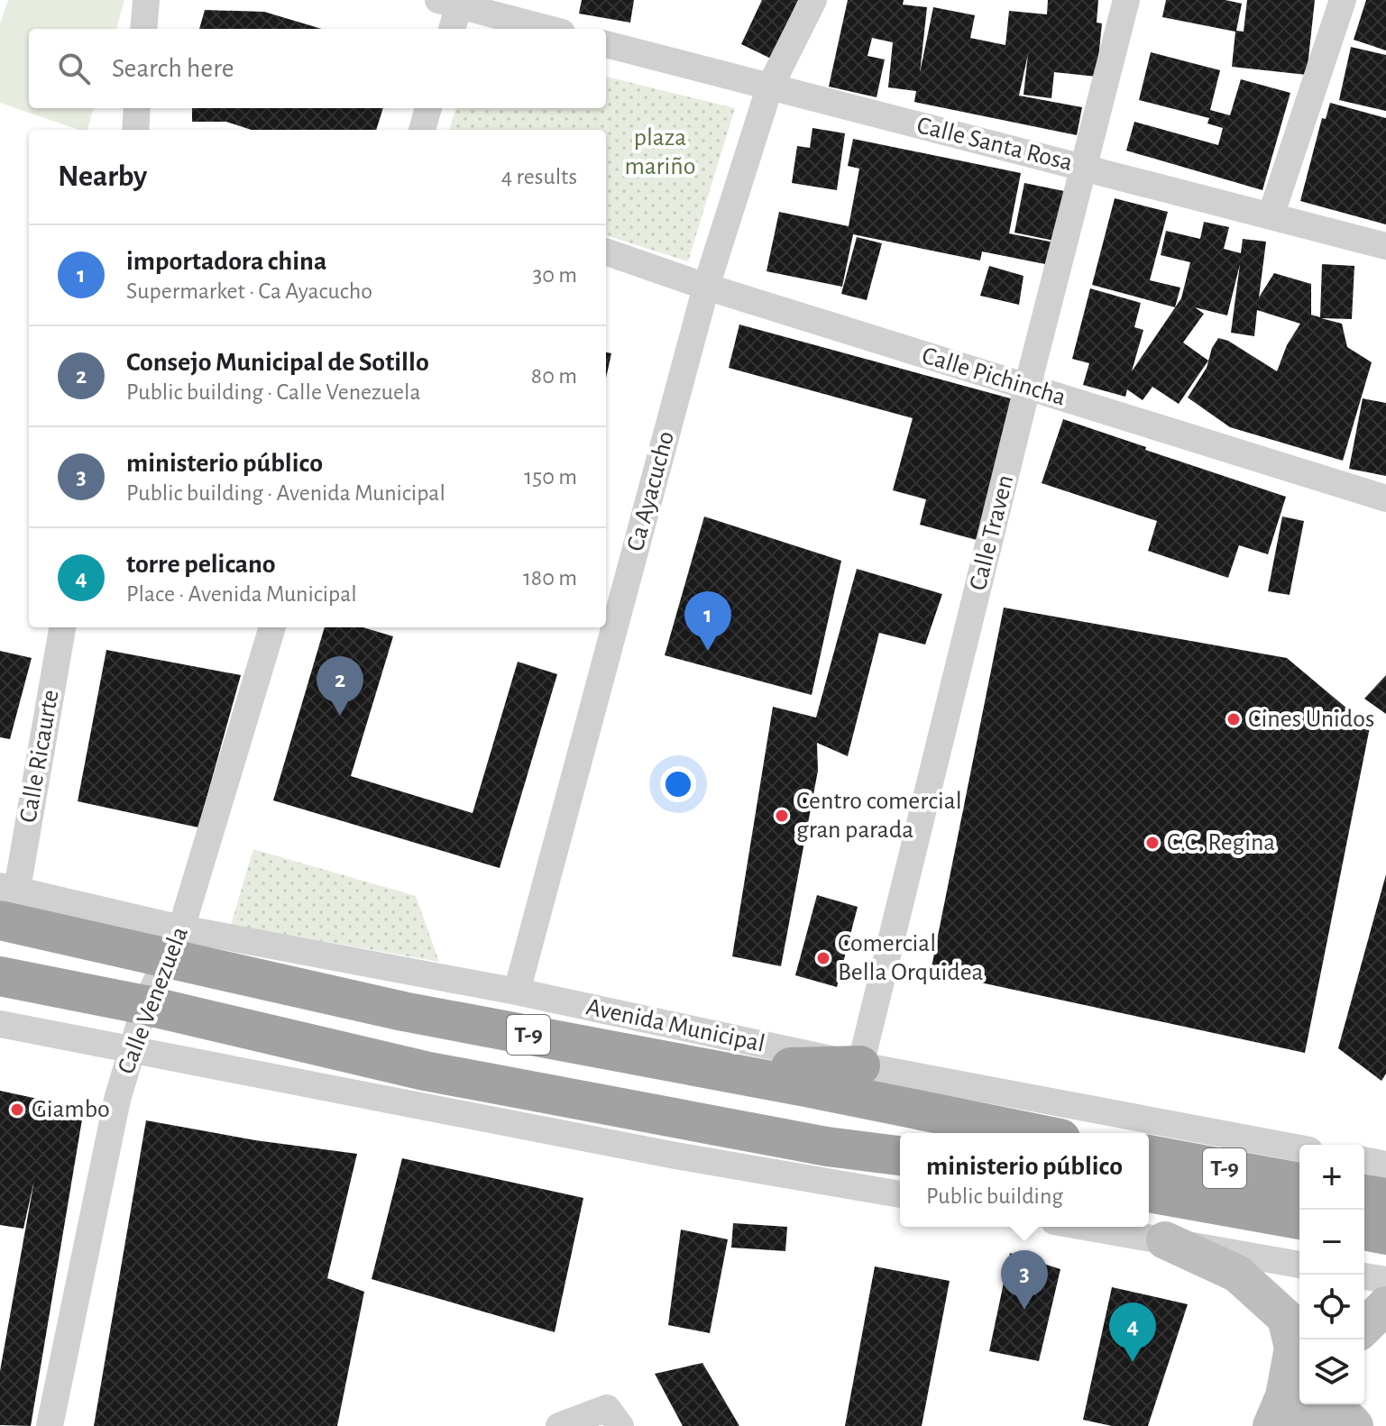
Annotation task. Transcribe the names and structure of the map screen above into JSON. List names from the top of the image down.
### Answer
{
  "streets": {
    "highway": ["Avenida Municipal", "T-9"],
    "street": [
      "Calle Santa Rosa",
      "Calle Pichincha",
      "Ca Ayacucho",
      "Calle Traven",
      "Calle Ricaurte",
      "Calle Venezuela"
    ]
  },
  "crossings": [
    ["Calle Santa Rosa", "Ca Ayacucho"],
    ["Calle Santa Rosa", "Calle Traven"],
    ["Calle Pichincha", "Ca Ayacucho"],
    ["Calle Pichincha", "Calle Traven"],
    ["Ca Ayacucho", "Avenida Municipal"],
    ["Calle Traven", "Avenida Municipal"],
    ["Calle Ricaurte", "Avenida Municipal"],
    ["Calle Venezuela", "Avenida Municipal"],
    ["Calle Venezuela", "T-9"]
  ],
  "parks": ["plaza mariño"],
  "places": [
    "Cines Unidos",
    "Centro comercial gran parada",
    "C.C. Regina",
    "Comercial Bella Orquidea",
    "Giambo"
  ],
  "page": {
    "search": "Search here",
    "heading": ["Nearby", "4 results"],
    "list": [
      {
        "mark": "1",
        "name": "importadora china",
        "note": "Supermarket · Ca Ayacucho",
        "value": "30 m"
      },
      {
        "mark": "2",
        "name": "Consejo Municipal de Sotillo",
        "note": "Public building · Calle Venezuela",
        "value": "80 m"
      },
      {
        "mark": "3",
        "name": "ministerio público",
        "note": "Public building · Avenida Municipal",
        "value": "150 m"
      },
      {
        "mark": "4",
        "name": "torre pelicano",
        "note": "Place · Avenida Municipal",
        "value": "180 m"
      }
    ],
    "pins": [
      "1",
      "2",
      "3",
      "4"
    ],
    "popup": ["ministerio público", "Public building"],
    "map_buttons": ["+", "−"]
  }
}
